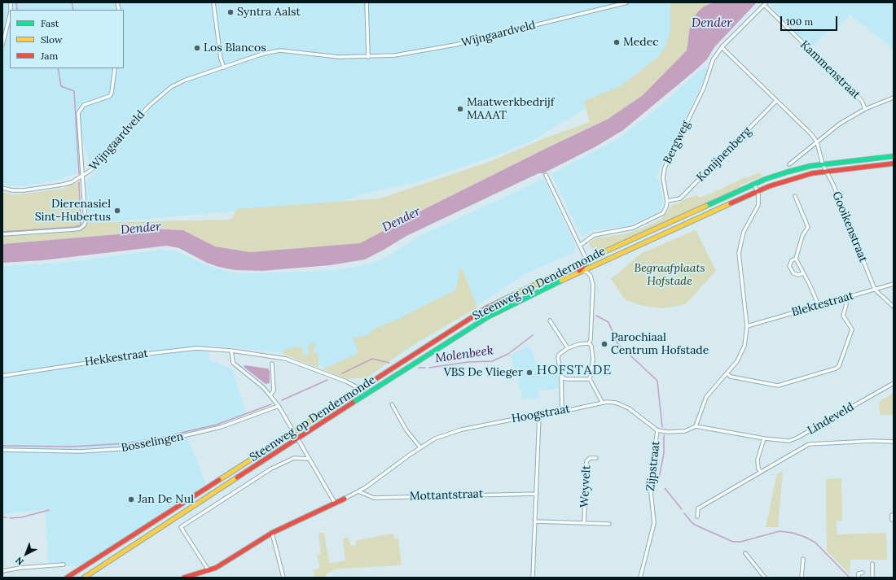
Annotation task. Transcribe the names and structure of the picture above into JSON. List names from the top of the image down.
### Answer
{
  "streets": {
    "main road": ["Steenweg op Dendermonde"],
    "street": [
      "Wijngaardveld",
      "Kammenstraat",
      "Bergweg",
      "Konijnenberg",
      "Gooikenstraat",
      "Blektestraat",
      "Hekkestraat",
      "Hoogstraat",
      "Lindeveld",
      "Bosselingen",
      "Zijpstraat",
      "Weyvelt",
      "Mottantstraat"
    ]
  },
  "crossings": [
    ["Kammenstraat", "Bergweg"],
    ["Bergweg", "Konijnenberg"],
    ["Gooikenstraat", "Steenweg op Dendermonde"],
    ["Gooikenstraat", "Blektestraat"],
    ["Steenweg op Dendermonde", "Hekkestraat"],
    ["Hoogstraat", "Zijpstraat"],
    ["Hoogstraat", "Mottantstraat"]
  ],
  "districts": ["HOFSTADE"],
  "water": ["Dender", "Molenbeek"],
  "parks": ["Begraafplaats Hofstade"],
  "places": [
    "Syntra Aalst",
    "Medec",
    "Los Blancos",
    "Maatwerkbedrijf MAAAT",
    "Dierenasiel Sint-Hubertus",
    "Parochiaal Centrum Hofstade",
    "VBS De Vlieger",
    "Jan De Nul"
  ],
  "legend": ["Fast", "Slow", "Jam"],
  "scale_bar": "100 m",
  "north": "bottom left"
}
